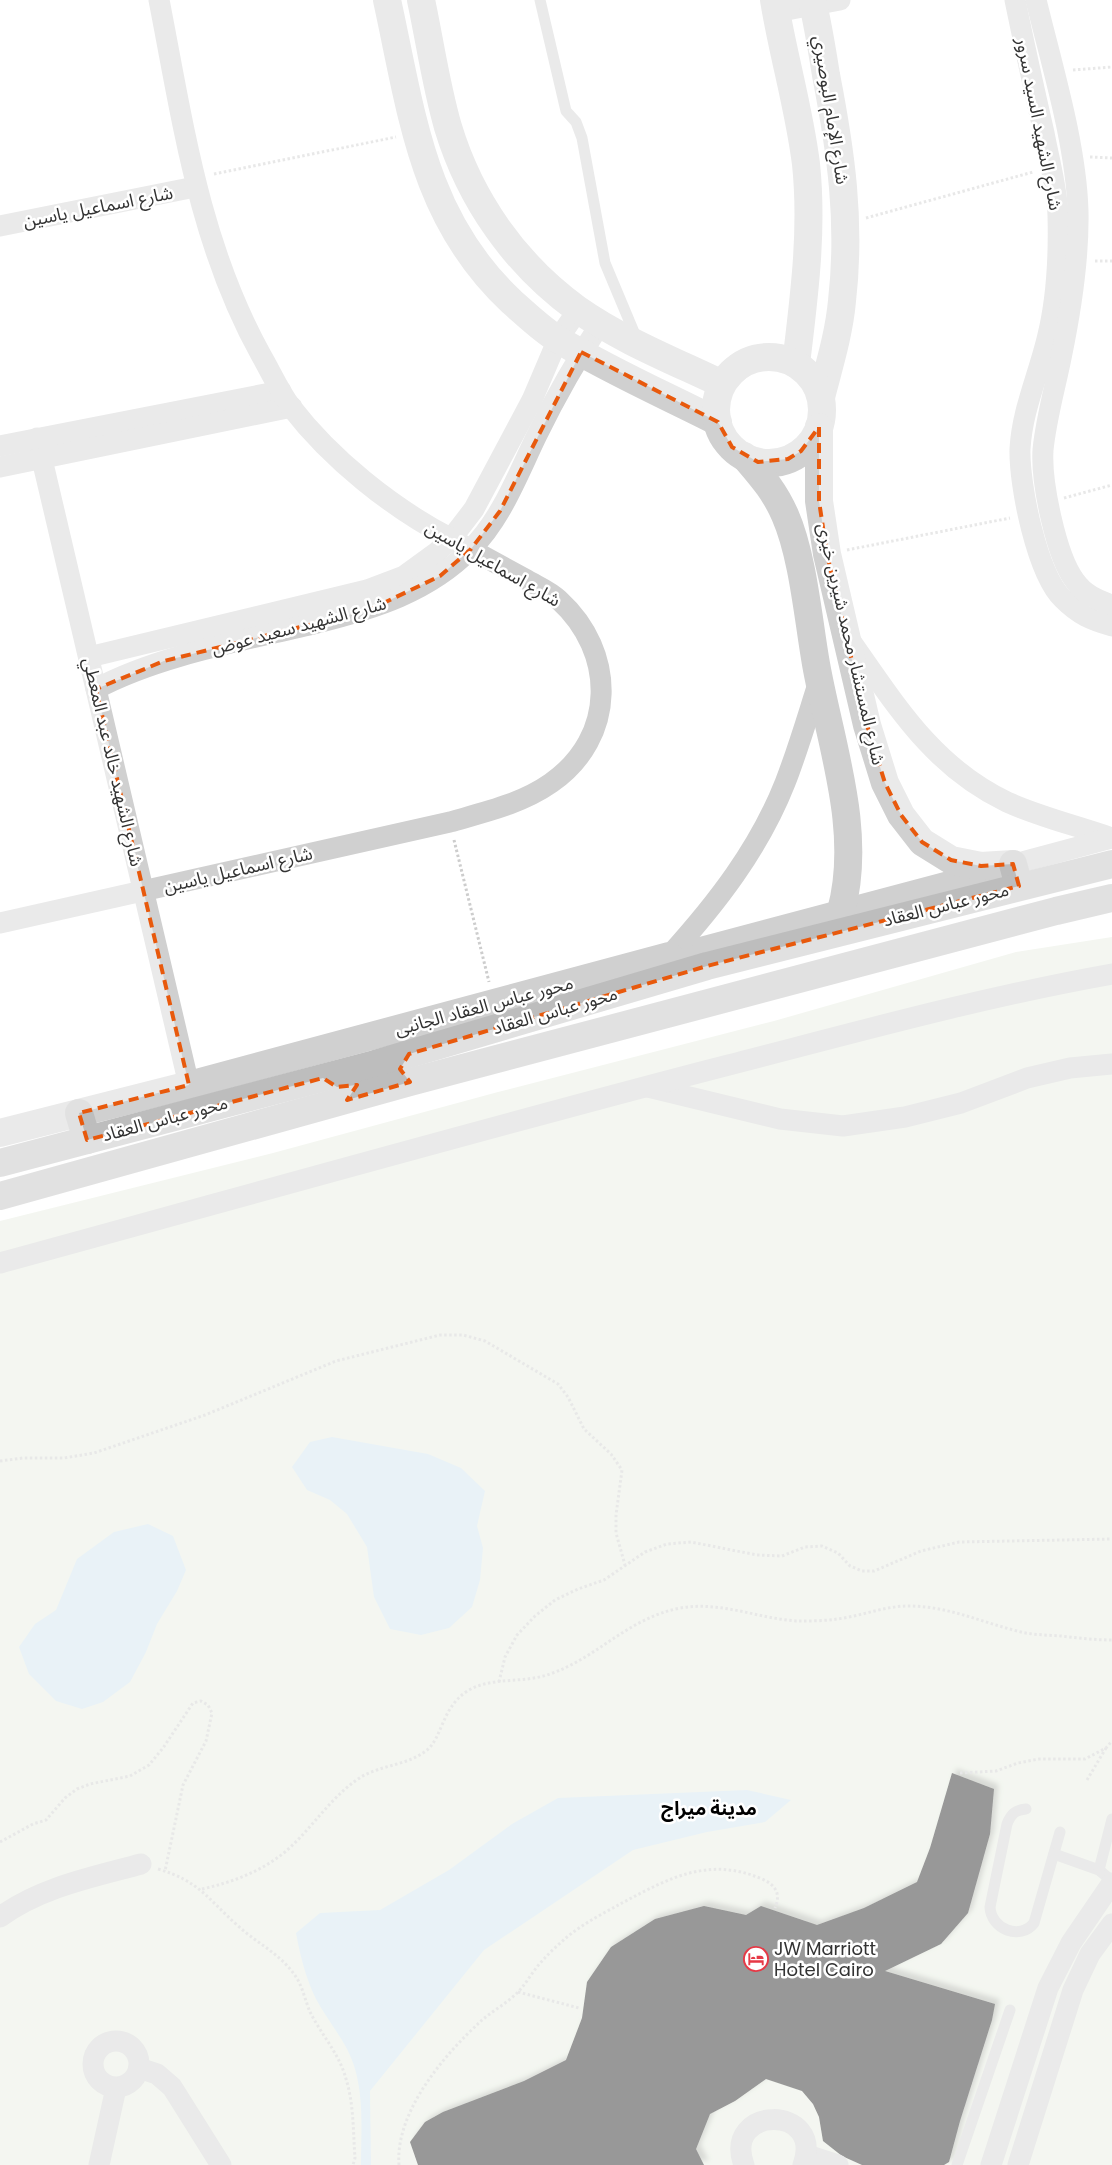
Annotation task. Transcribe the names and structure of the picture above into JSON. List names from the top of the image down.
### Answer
{
  "streets": {
    "main road": ["محور عباس العقاد"],
    "street": [
      "شارع الإمام البوصيري",
      "شارع الشهيد السيد سرور",
      "شارع اسماعيل ياسين",
      "شارع الشهيد سعيد عوض",
      "شارع المستشار محمد شيرين خيرى",
      "شارع الشهيد خالد عبد المعطي",
      "محور عباس العقاد الجانبى"
    ]
  },
  "crossings": [
    ["شارع الإمام البوصيري", "شارع المستشار محمد شيرين خيرى"],
    ["شارع اسماعيل ياسين", "شارع الشهيد سعيد عوض"],
    ["شارع اسماعيل ياسين", "شارع الشهيد خالد عبد المعطي"],
    ["شارع الشهيد سعيد عوض", "شارع الشهيد خالد عبد المعطي"],
    ["شارع المستشار محمد شيرين خيرى", "محور عباس العقاد"],
    ["شارع المستشار محمد شيرين خيرى", "محور عباس العقاد الجانبى"],
    ["شارع الشهيد خالد عبد المعطي", "محور عباس العقاد الجانبى"],
    ["محور عباس العقاد", "محور عباس العقاد الجانبى"]
  ],
  "districts": ["مدينة ميراج"],
  "places": {
    "hotel": ["JW Marriott Hotel Cairo"]
  }
}
